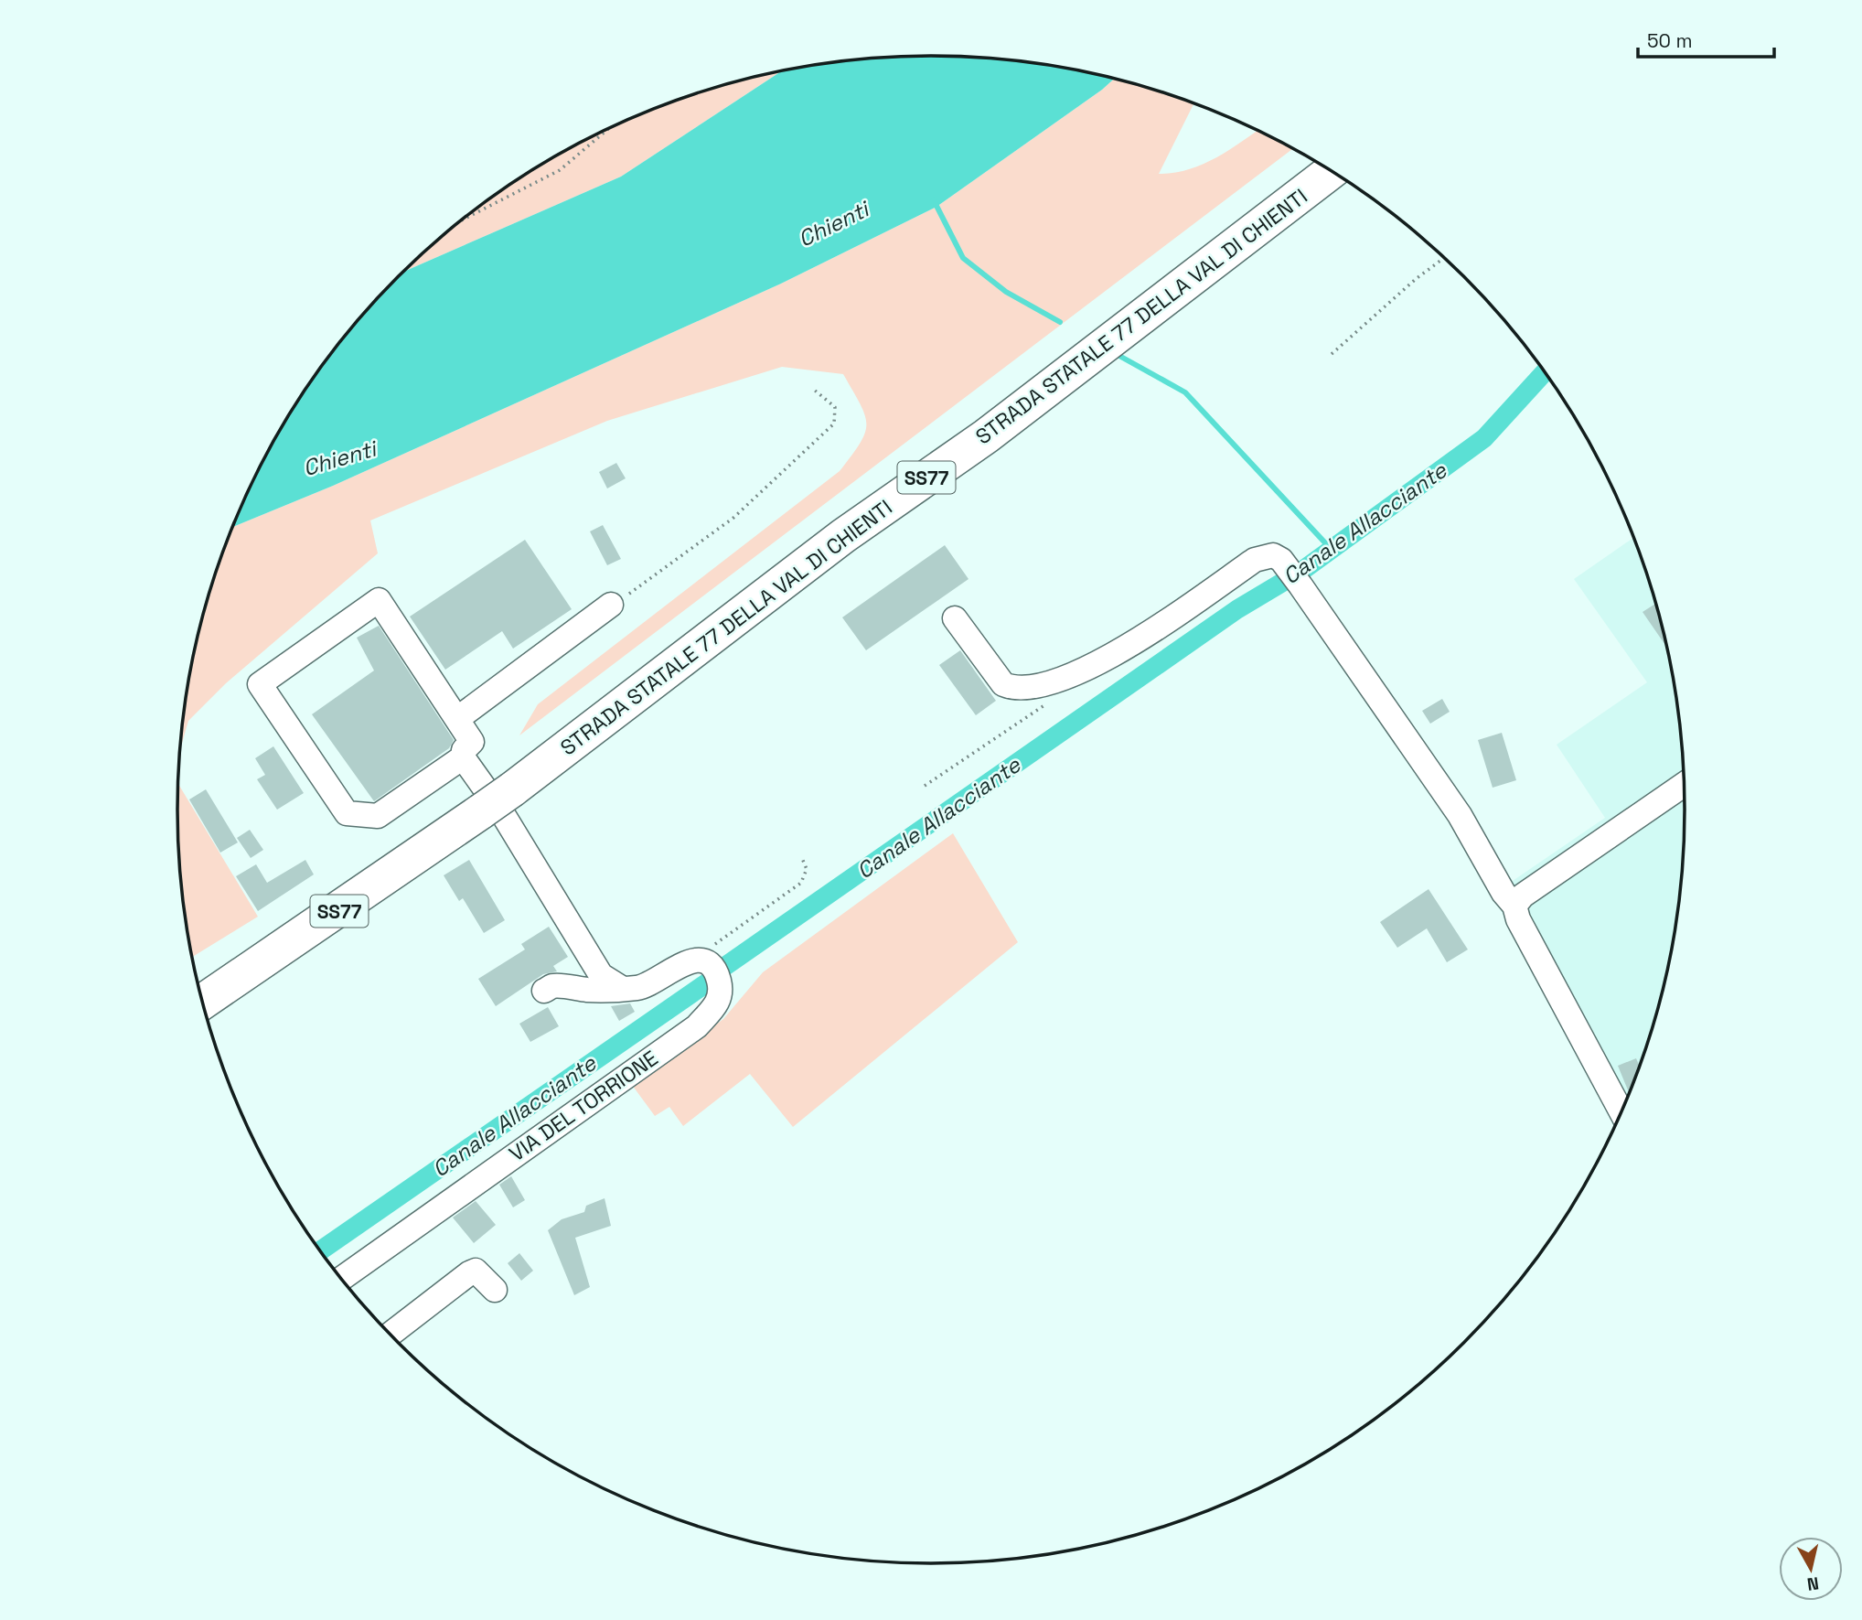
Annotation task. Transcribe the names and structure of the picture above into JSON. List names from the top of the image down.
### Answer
{
  "streets": {
    "highway": ["STRADA STATALE 77 DELLA VAL DI CHIENTI", "SS77"],
    "street": ["VIA DEL TORRIONE"]
  },
  "water": ["Chienti", "Canale Allacciante"],
  "scale_bar": "50 m",
  "north": "bottom"
}
